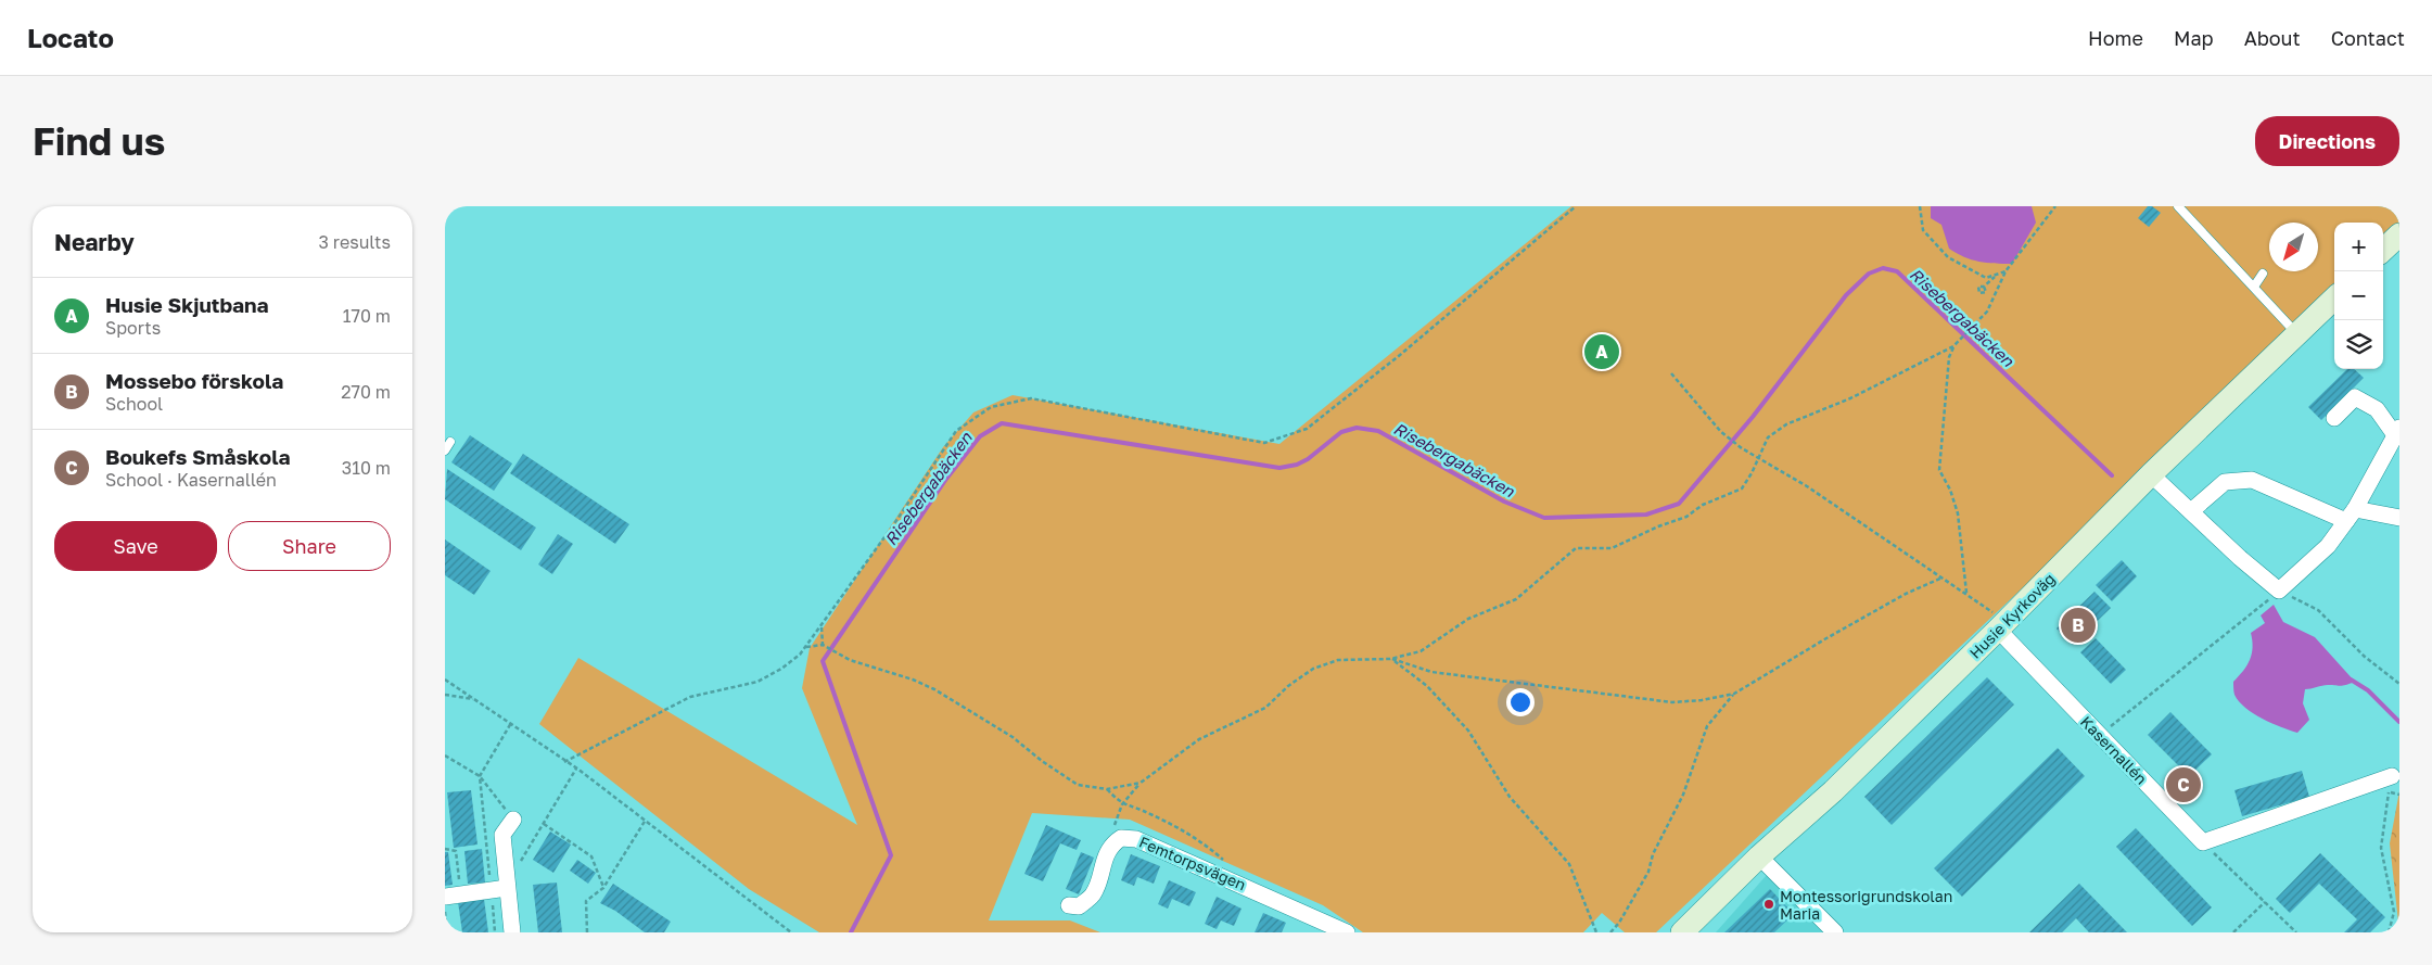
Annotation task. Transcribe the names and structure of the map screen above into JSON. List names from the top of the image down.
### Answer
{
  "streets": {
    "street": ["Husie Kyrkoväg", "Kasernallén", "Femtorpsvägen"]
  },
  "crossings": [
    ["Husie Kyrkoväg", "Kasernallén"]
  ],
  "water": ["Risebergabäcken"],
  "places": ["Montessorigrundskolan Maria"],
  "north": "bottom left",
  "page": {
    "header": "Locato",
    "nav": [
      "Home",
      "Map",
      "About",
      "Contact"
    ],
    "buttons": [
      "Directions",
      ["Save", "Share"]
    ],
    "title": "Find us",
    "heading": ["Nearby", "3 results"],
    "map_buttons": ["+", "−"],
    "list": [
      {
        "mark": "A",
        "name": "Husie Skjutbana",
        "note": "Sports",
        "value": "170 m"
      },
      {
        "mark": "B",
        "name": "Mossebo förskola",
        "note": "School",
        "value": "270 m"
      },
      {
        "mark": "C",
        "name": "Boukefs Småskola",
        "note": "School · Kasernallén",
        "value": "310 m"
      }
    ],
    "pins": ["A", "B", "C"]
  }
}
